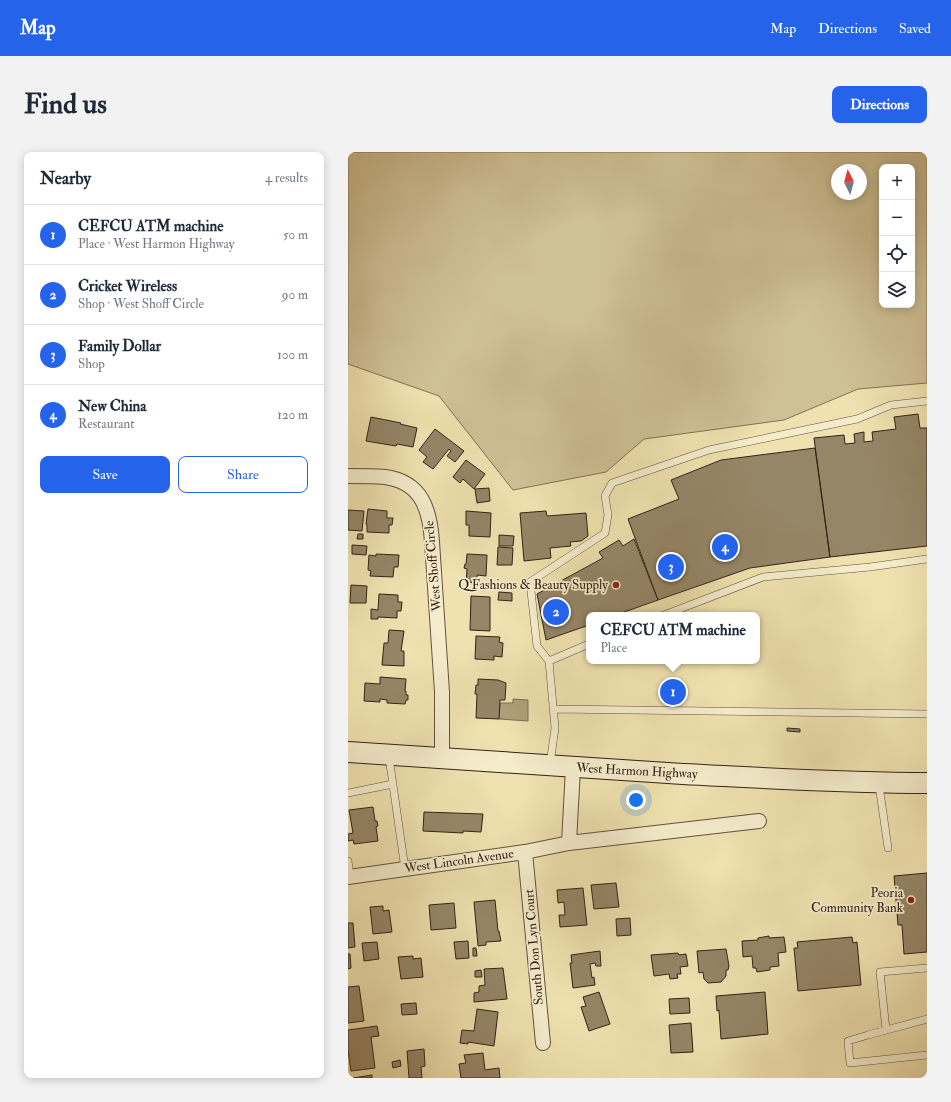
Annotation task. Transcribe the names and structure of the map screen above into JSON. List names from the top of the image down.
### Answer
{
  "streets": {
    "main road": ["West Harmon Highway"],
    "street": ["West Shoff Circle", "West Lincoln Avenue", "South Don Lyn Court"]
  },
  "crossings": [
    ["West Shoff Circle", "West Harmon Highway"],
    ["West Lincoln Avenue", "South Don Lyn Court"]
  ],
  "places": ["Q Fashions & Beauty Supply", "Peoria Community Bank"],
  "north": "top",
  "page": {
    "header": "Map",
    "nav": ["Map", "Directions", "Saved"],
    "buttons": [
      "Directions",
      ["Save", "Share"]
    ],
    "title": "Find us",
    "heading": ["Nearby", "4 results"],
    "map_buttons": ["+", "−"],
    "list": [
      {
        "mark": "1",
        "name": "CEFCU ATM machine",
        "note": "Place · West Harmon Highway",
        "value": "50 m"
      },
      {
        "mark": "2",
        "name": "Cricket Wireless",
        "note": "Shop · West Shoff Circle",
        "value": "90 m"
      },
      {
        "mark": "3",
        "name": "Family Dollar",
        "note": "Shop",
        "value": "100 m"
      },
      {
        "mark": "4",
        "name": "New China",
        "note": "Restaurant",
        "value": "120 m"
      }
    ],
    "pins": [
      "4",
      "3",
      "2",
      "1"
    ],
    "popup": ["CEFCU ATM machine", "Place"]
  }
}
